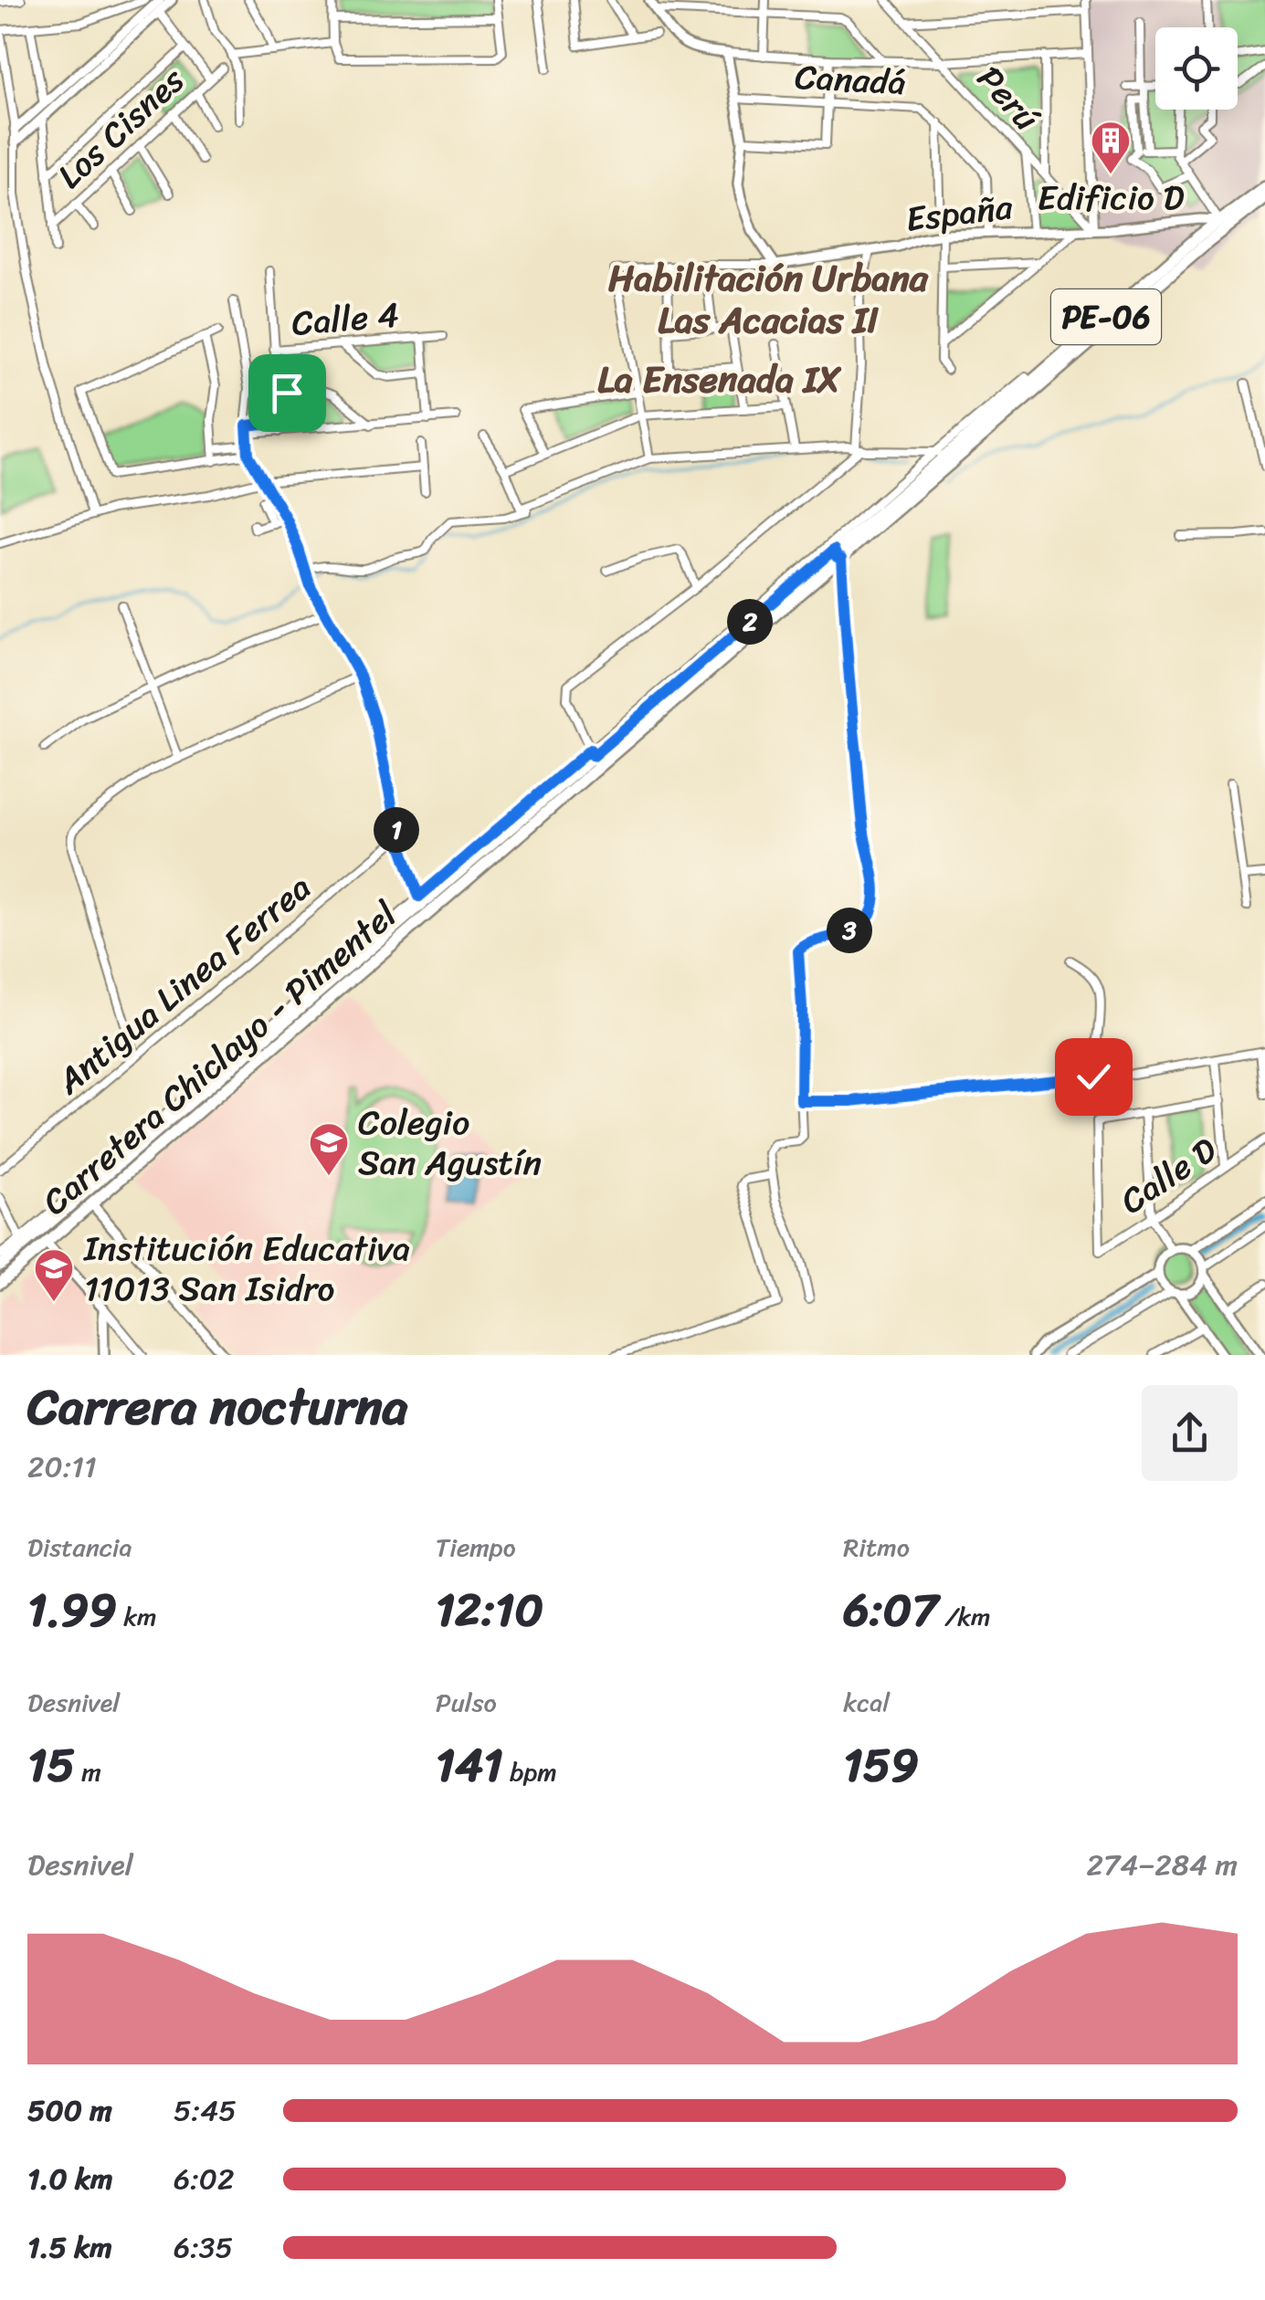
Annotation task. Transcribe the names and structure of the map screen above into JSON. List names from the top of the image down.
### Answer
{
  "streets": {
    "main road": ["PE-06", "Carretera Chiclayo - Pimentel"],
    "street": [
      "Canadá",
      "Perú",
      "Los Cisnes",
      "España",
      "Calle 4",
      "Antigua Linea Ferrea",
      "Calle D"
    ]
  },
  "crossings": [
    ["Canadá", "España"],
    ["Perú", "España"],
    ["España", "Carretera Chiclayo - Pimentel"]
  ],
  "districts": ["Habilitación Urbana Las Acacias II", "La Ensenada IX"],
  "places": {
    "building": ["Edificio D"],
    "school or university": ["Colegio San Agustín", "Institución Educativa 11013 San Isidro"]
  },
  "page": {
    "pins": ["2", "1", "3"],
    "heading": ["Carrera nocturna", "20:11"],
    "stats": [
      ["Distancia", "1.99 km"],
      ["Tiempo", "12:10"],
      ["Ritmo", "6:07 /km"],
      ["Desnivel", "15 m"],
      ["Pulso", "141 bpm"],
      ["kcal", "159"]
    ],
    "chart": ["Desnivel", "274–284 m"],
    "list": [
      {
        "name": "500 m",
        "note": "5:45"
      },
      {
        "name": "1.0 km",
        "note": "6:02"
      },
      {
        "name": "1.5 km",
        "note": "6:35"
      }
    ]
  }
}
